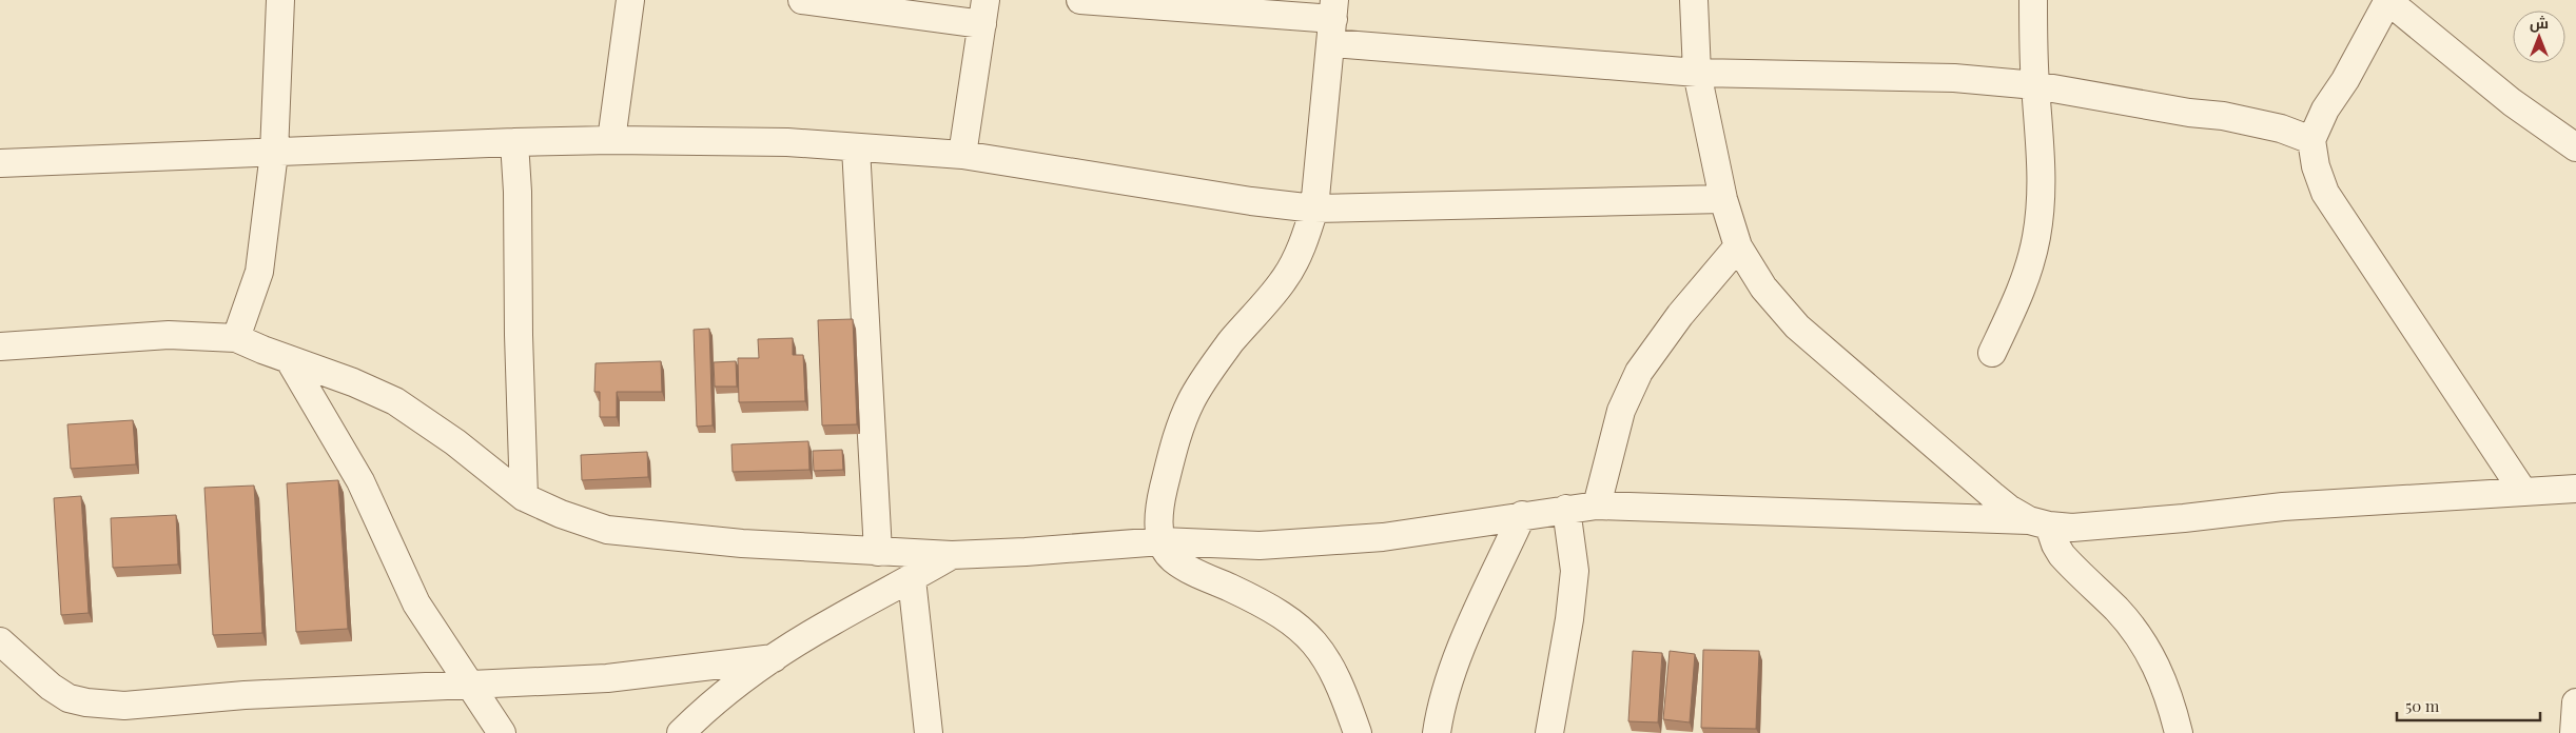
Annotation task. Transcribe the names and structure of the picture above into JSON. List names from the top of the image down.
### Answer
{
  "scale_bar": "50 m",
  "north": "top"
}
